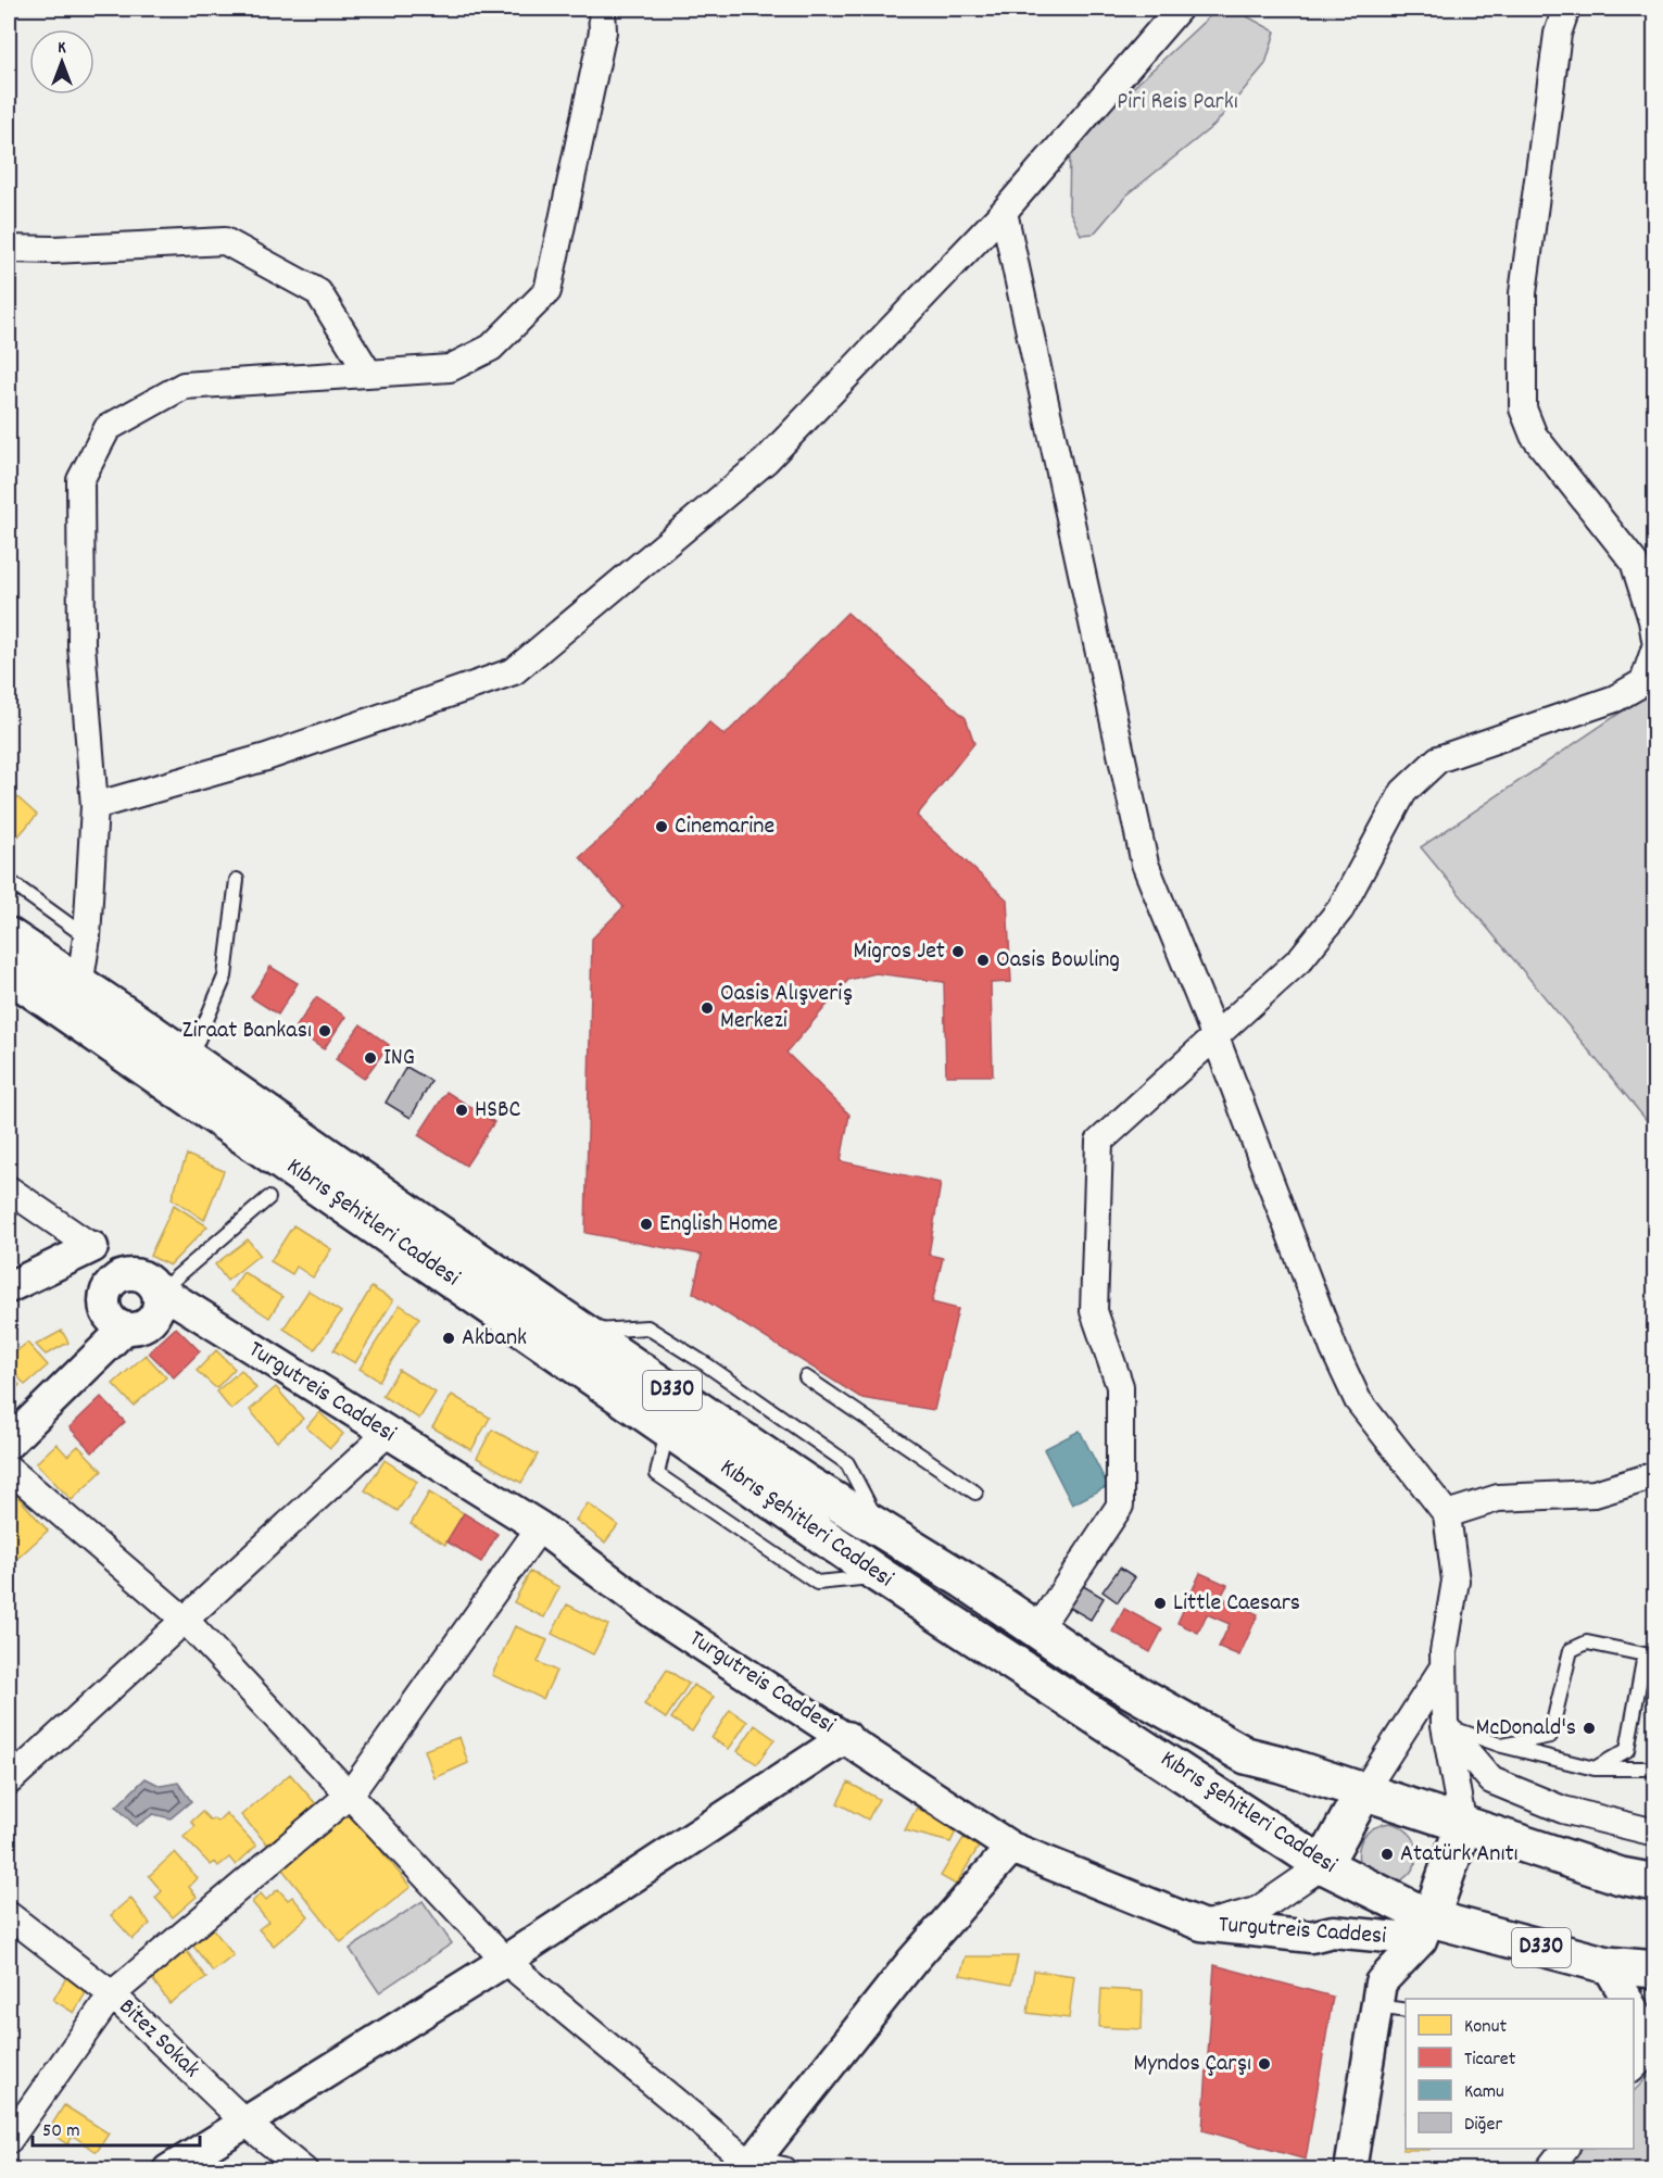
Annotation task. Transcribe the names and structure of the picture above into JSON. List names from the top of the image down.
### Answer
{
  "streets": {
    "highway": ["Kıbrıs Şehitleri Caddesi", "D330"],
    "street": ["Turgutreis Caddesi", "Bitez Sokak"]
  },
  "crossings": [
    ["Kıbrıs Şehitleri Caddesi", "Turgutreis Caddesi"]
  ],
  "parks": ["Piri Reis Parkı"],
  "places": [
    "Cinemarine",
    "Migros Jet",
    "Oasis Bowling",
    "Oasis Alışveriş Merkezi",
    "Ziraat Bankası",
    "ING",
    "HSBC",
    "English Home",
    "Akbank",
    "Little Caesars",
    "McDonald's",
    "Atatürk Anıtı",
    "Myndos Çarşı"
  ],
  "legend": [
    "Konut",
    "Ticaret",
    "Kamu",
    "Diğer"
  ],
  "scale_bar": "50 m",
  "north": "top"
}
